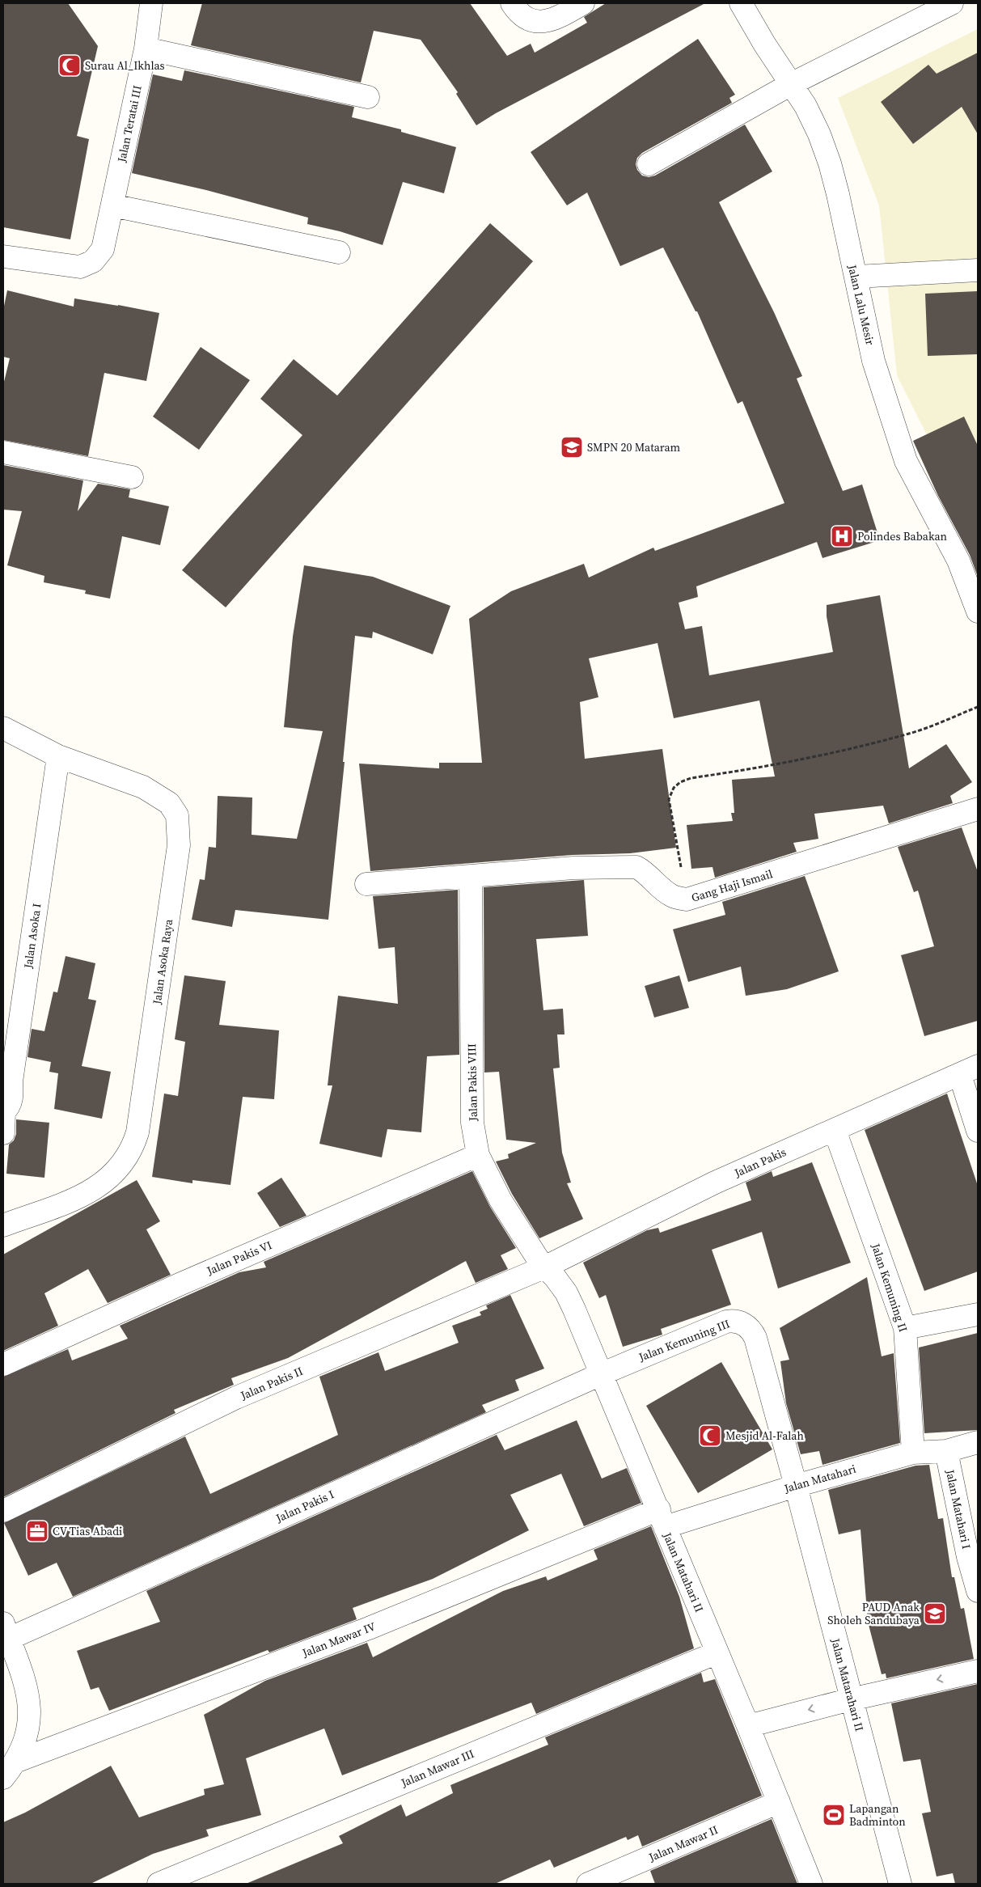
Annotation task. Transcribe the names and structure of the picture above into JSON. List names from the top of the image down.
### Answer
{
  "streets": {
    "street": [
      "Jalan Teratai III",
      "Jalan Lalu Mesir",
      "Gang Haji Ismail",
      "Jalan Asoka I",
      "Jalan Asoka Raya",
      "Jalan Pakis VIII",
      "Jalan Pakis",
      "Jalan Pakis VI",
      "Jalan Kemuning II",
      "Jalan Kemuning III",
      "Jalan Pakis II",
      "Jalan Matahari",
      "Jalan Pakis I",
      "Jalan Matahari I",
      "Jalan Matahari II",
      "Jalan Mawar IV",
      "Jalan Matarahari II",
      "Jalan Mawar III",
      "Jalan Mawar II"
    ]
  },
  "crossings": [
    ["Gang Haji Ismail", "Jalan Pakis VIII"],
    ["Jalan Asoka I", "Jalan Asoka Raya"],
    ["Jalan Pakis VIII", "Jalan Pakis"],
    ["Jalan Pakis VIII", "Jalan Pakis VI"],
    ["Jalan Pakis VIII", "Jalan Pakis II"],
    ["Jalan Pakis VIII", "Jalan Matahari II"],
    ["Jalan Pakis", "Jalan Kemuning II"],
    ["Jalan Pakis", "Jalan Pakis II"],
    ["Jalan Pakis", "Jalan Matahari II"],
    ["Jalan Kemuning II", "Jalan Matahari"],
    ["Jalan Kemuning III", "Jalan Matahari"],
    ["Jalan Kemuning III", "Jalan Pakis I"],
    ["Jalan Kemuning III", "Jalan Matahari II"],
    ["Jalan Kemuning III", "Jalan Matarahari II"],
    ["Jalan Pakis II", "Jalan Matahari II"],
    ["Jalan Matahari", "Jalan Matahari I"],
    ["Jalan Matahari", "Jalan Matahari II"],
    ["Jalan Matahari", "Jalan Mawar IV"],
    ["Jalan Matahari", "Jalan Matarahari II"],
    ["Jalan Pakis I", "Jalan Matahari II"],
    ["Jalan Matahari II", "Jalan Mawar IV"],
    ["Jalan Matahari II", "Jalan Mawar III"],
    ["Jalan Matahari II", "Jalan Mawar II"]
  ],
  "places": {
    "mosque": ["Surau Al_Ikhlas", "Mesjid Al-Falah"],
    "school or university": ["SMPN 20 Mataram", "PAUD Anak Sholeh Sandubaya"],
    "hospital": ["Polindes Babakan"],
    "office": ["CV Tias Abadi"],
    "sports": ["Lapangan Badminton"]
  }
}
